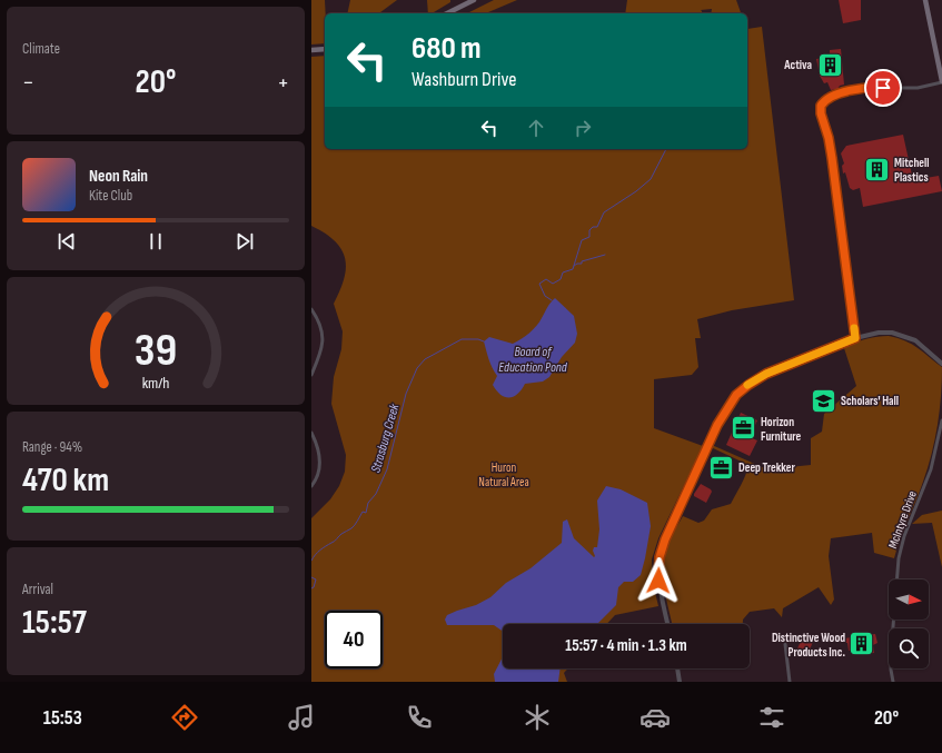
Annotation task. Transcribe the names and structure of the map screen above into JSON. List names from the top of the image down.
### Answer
{
  "streets": {
    "street": ["McIntyre Drive"]
  },
  "water": ["Board of Education Pond", "Strasburg Creek"],
  "parks": ["Huron Natural Area"],
  "places": {
    "building": ["Activa", "Mitchell Plastics", "Distinctive Wood Products Inc."],
    "school or university": ["Scholars' Hall"],
    "office": ["Horizon Furniture", "Deep Trekker"]
  },
  "north": "right",
  "page": {
    "tile": [
      "Climate",
      ["Range · 94%", "470 km"],
      ["Arrival", "15:57"]
    ],
    "turn": ["680 m", "Washburn Drive"],
    "heat": ["−", "20°", "+"],
    "song": ["Neon Rain", "Kite Club"],
    "limit": "40",
    "trip": "15:57 · 4 min · 1.3 km",
    "tabs": ["15:53", "20°"],
    "gauge": ["39", "km/h"]
  }
}
